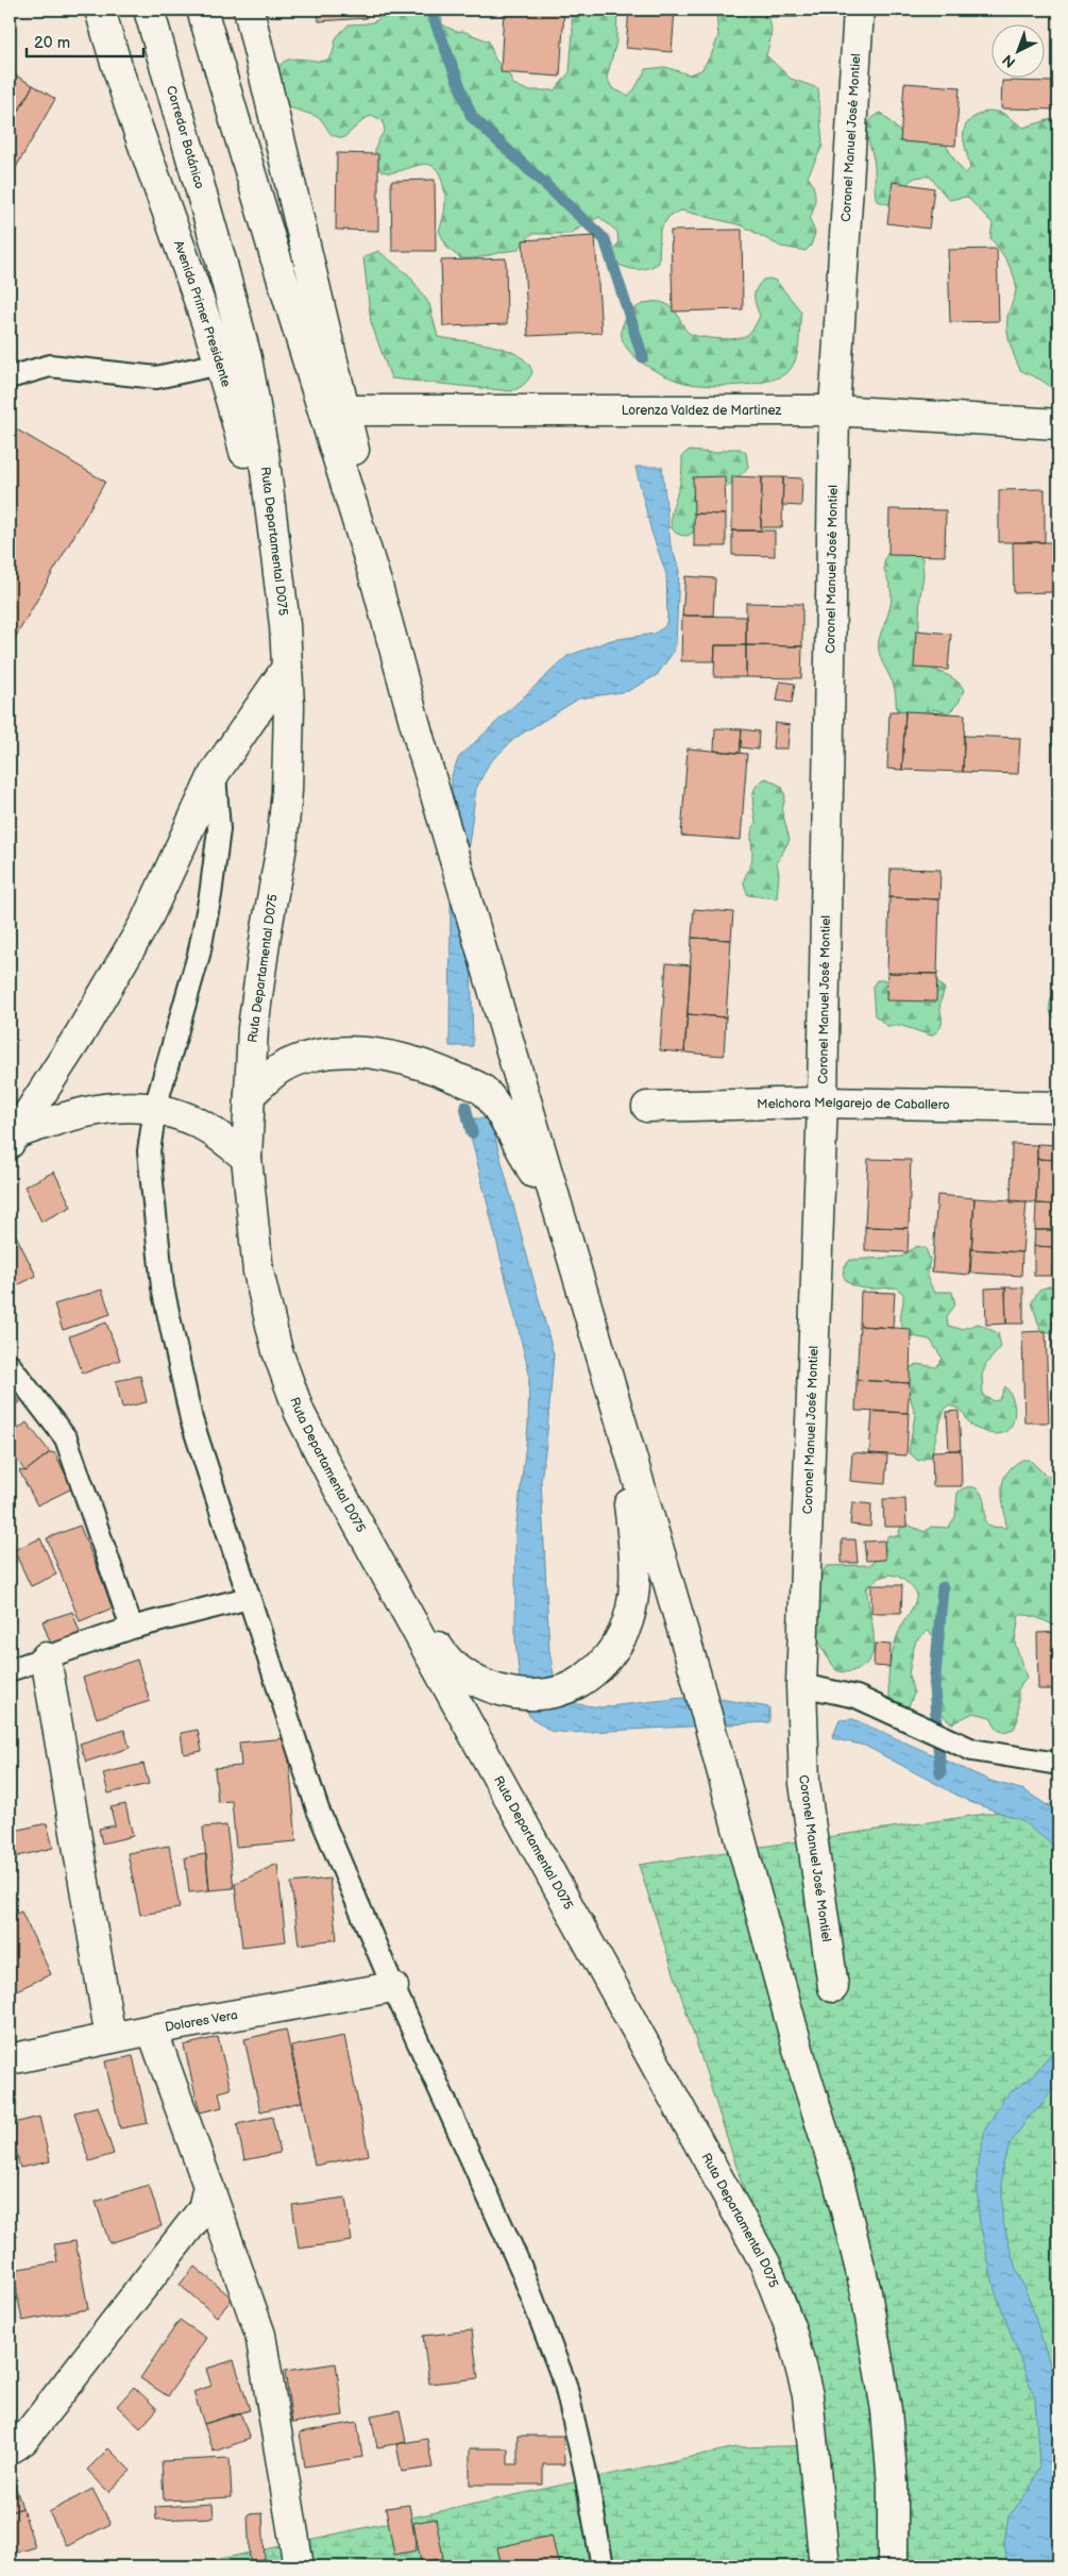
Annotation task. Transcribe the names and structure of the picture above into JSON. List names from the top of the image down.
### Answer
{
  "streets": {
    "main road": [
      "Corredor Botánico",
      "Coronel Manuel José Montiel",
      "Avenida Primer Presidente",
      "Lorenza Valdez de Martinez",
      "Ruta Departamental D075",
      "Melchora Melgarejo de Caballero",
      "Dolores Vera"
    ]
  },
  "crossings": [
    ["Corredor Botánico", "Ruta Departamental D075"],
    ["Coronel Manuel José Montiel", "Lorenza Valdez de Martinez"],
    ["Coronel Manuel José Montiel", "Melchora Melgarejo de Caballero"],
    ["Avenida Primer Presidente", "Ruta Departamental D075"]
  ],
  "scale_bar": "20 m",
  "north": "bottom left"
}
